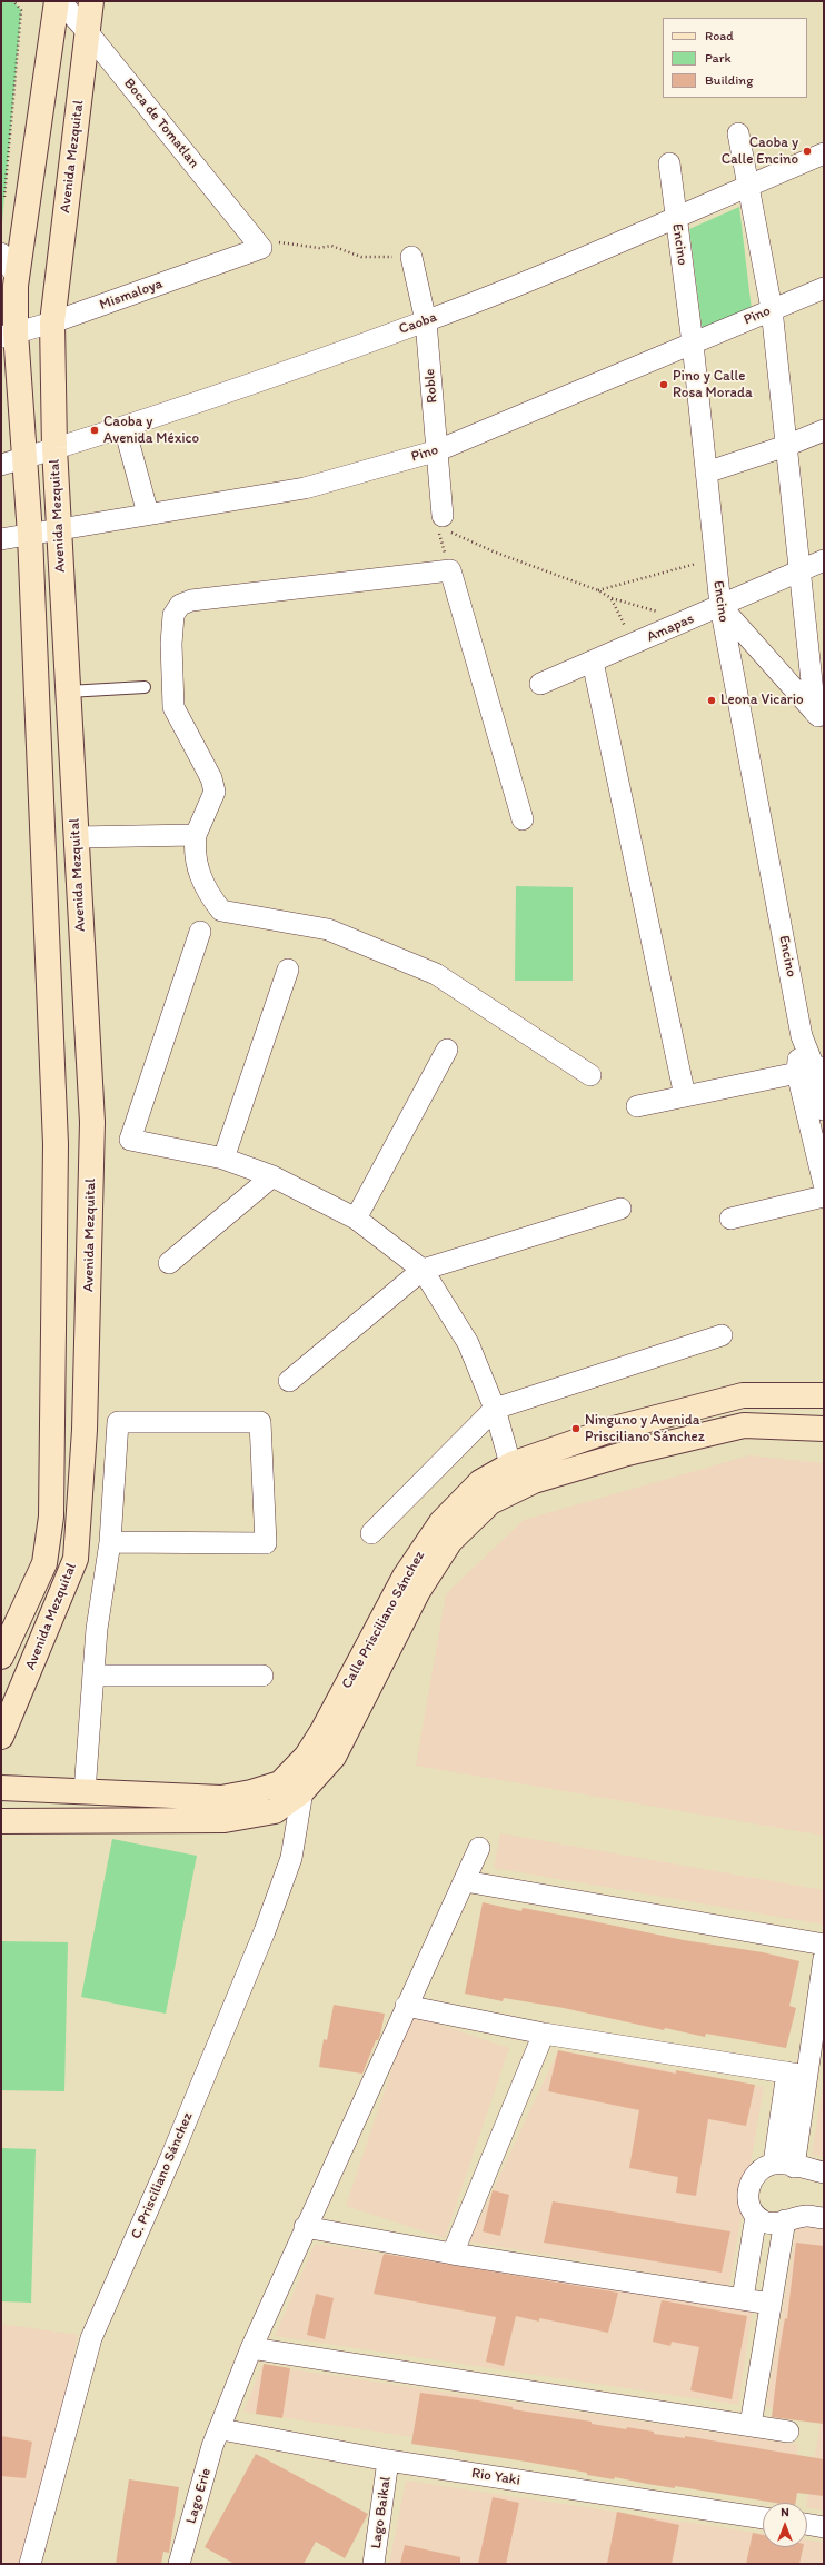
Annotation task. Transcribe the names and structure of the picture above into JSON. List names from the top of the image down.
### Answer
{
  "streets": {
    "main road": ["Avenida Mezquital", "Calle Prisciliano Sánchez"],
    "street": [
      "Boca de Tomatlan",
      "Encino",
      "Mismaloya",
      "Pino",
      "Caoba",
      "Roble",
      "Amapas",
      "C. Prisciliano Sánchez",
      "Rio Yaki",
      "Lago Erie",
      "Lago Baikal"
    ]
  },
  "crossings": [
    ["Boca de Tomatlan", "Avenida Mezquital"],
    ["Boca de Tomatlan", "Mismaloya"],
    ["Avenida Mezquital", "Mismaloya"],
    ["Avenida Mezquital", "Pino"],
    ["Avenida Mezquital", "Caoba"],
    ["Encino", "Pino"],
    ["Encino", "Caoba"],
    ["Encino", "Amapas"],
    ["Pino", "Roble"],
    ["Caoba", "Roble"],
    ["Calle Prisciliano Sánchez", "C. Prisciliano Sánchez"],
    ["Rio Yaki", "Lago Erie"],
    ["Rio Yaki", "Lago Baikal"]
  ],
  "places": [
    "Caoba y Calle Encino",
    "Pino y Calle Rosa Morada",
    "Caoba y Avenida México",
    "Leona Vicario",
    "Ninguno y Avenida Prisciliano Sánchez"
  ],
  "legend": ["Road", "Park", "Building"],
  "north": "top"
}
